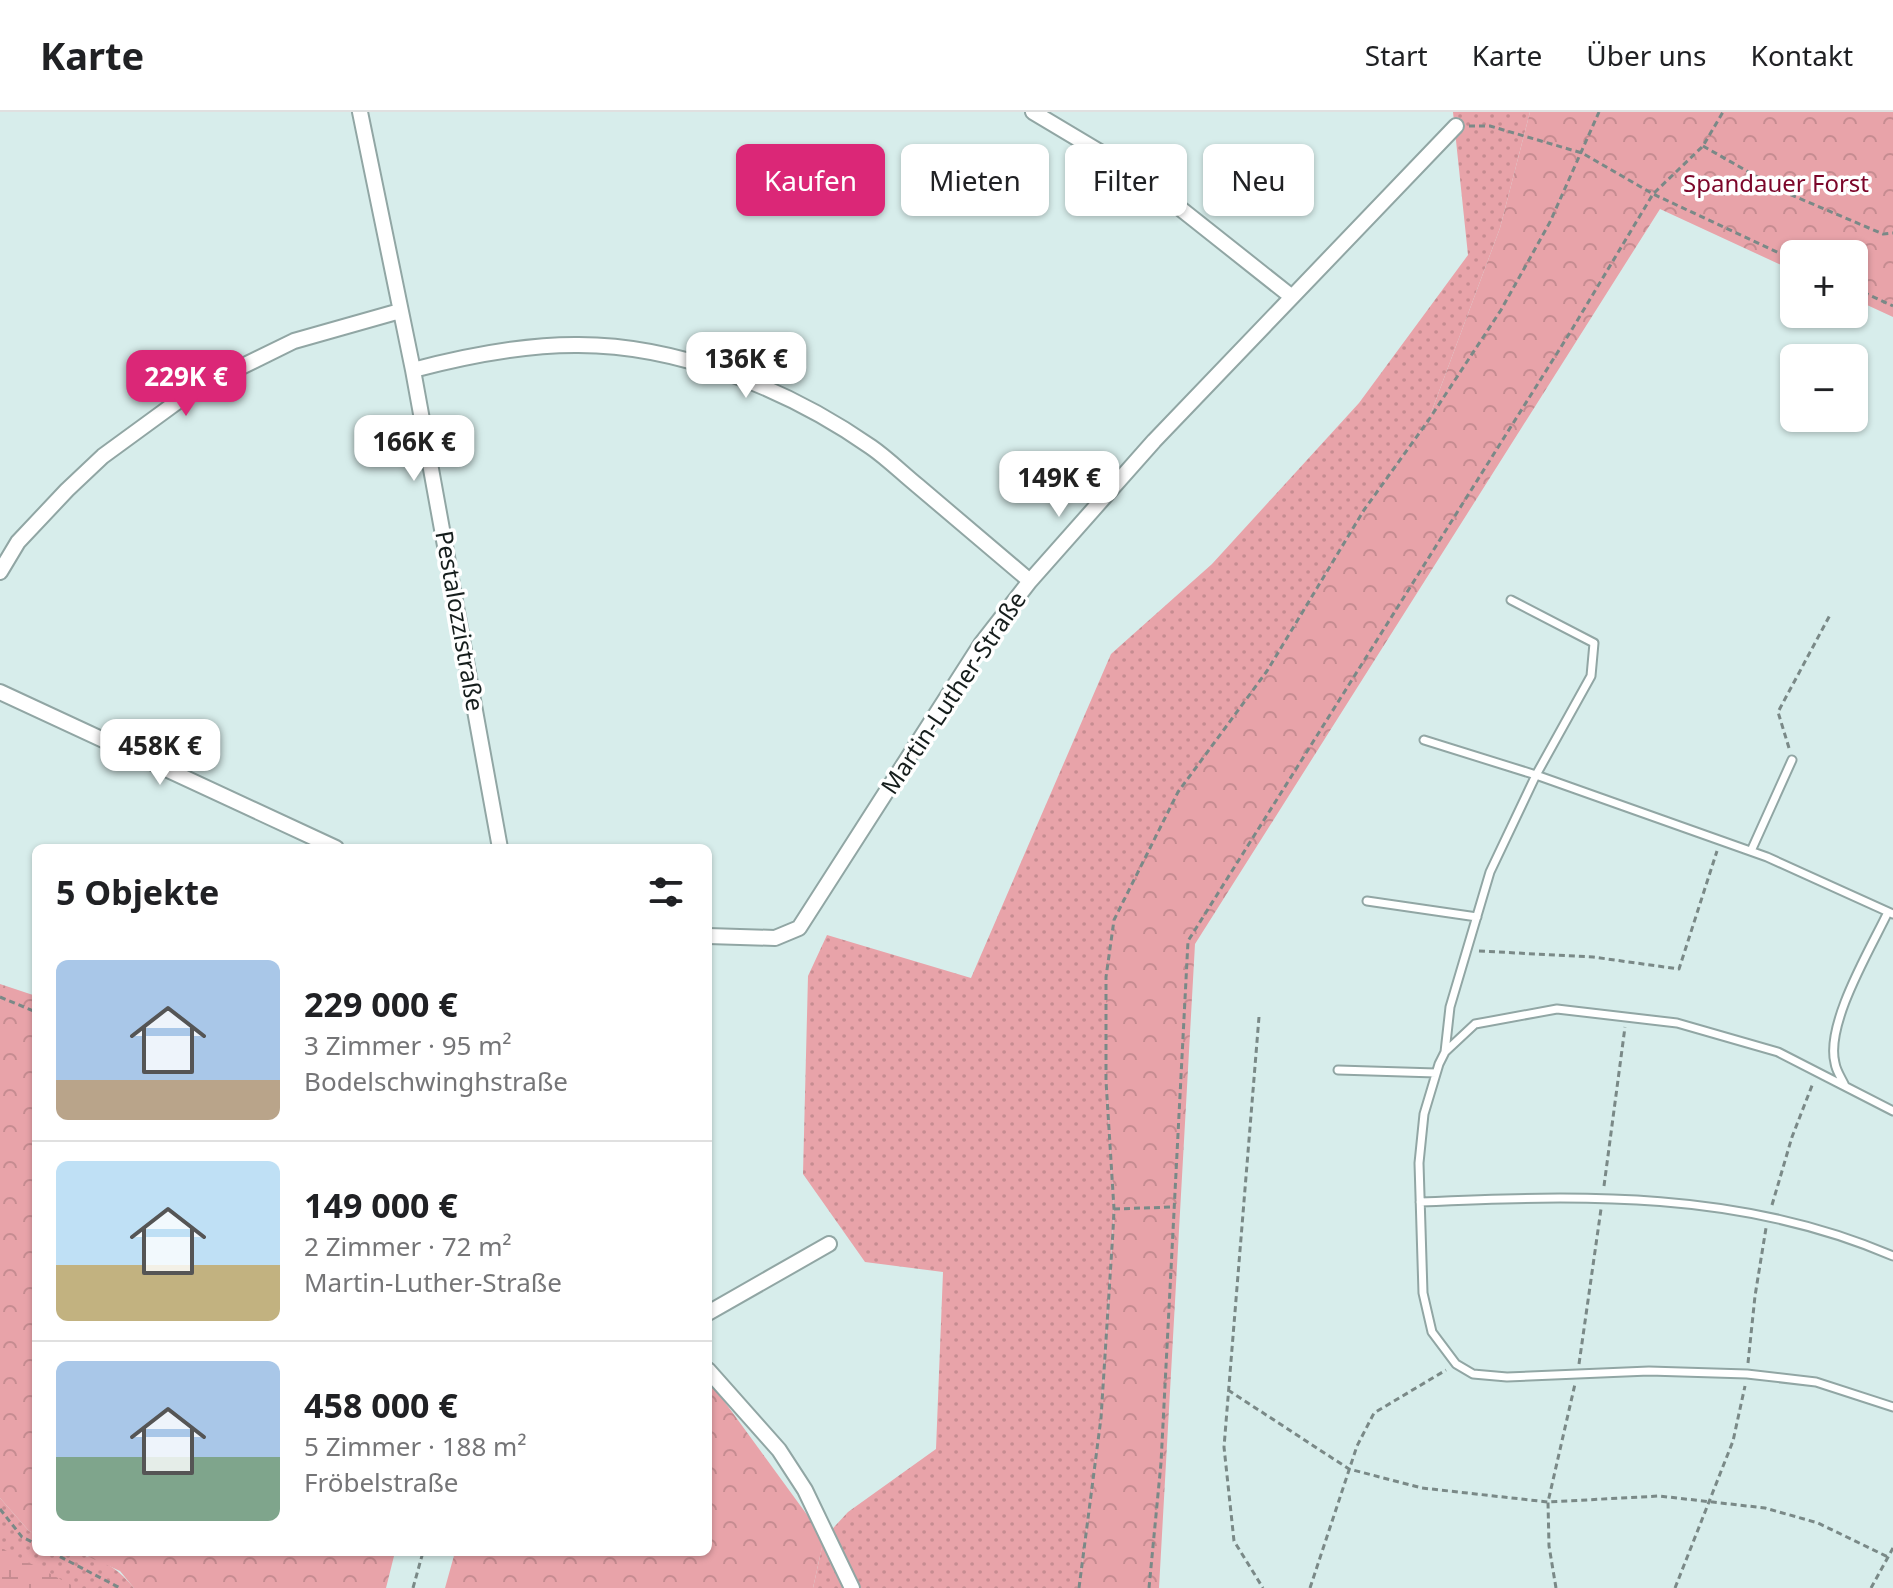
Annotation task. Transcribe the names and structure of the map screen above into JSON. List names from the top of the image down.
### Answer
{
  "streets": {
    "street": ["Pestalozzistraße", "Martin-Luther-Straße"]
  },
  "parks": ["Spandauer Forst"],
  "page": {
    "header": "Karte",
    "nav": [
      "Start",
      "Karte",
      "Über uns",
      "Kontakt"
    ],
    "chip": [
      "Kaufen",
      "Mieten",
      "Filter",
      "Neu"
    ],
    "map_buttons": ["+", "−"],
    "price": [
      "136K €",
      "229K €",
      "166K €",
      "149K €",
      "458K €"
    ],
    "heading": "5 Objekte",
    "list": [
      {
        "name": "229 000 €",
        "note": "3 Zimmer · 95 m² · Bodelschwinghstraße"
      },
      {
        "name": "149 000 €",
        "note": "2 Zimmer · 72 m² · Martin-Luther-Straße"
      },
      {
        "name": "458 000 €",
        "note": "5 Zimmer · 188 m² · Fröbelstraße"
      }
    ]
  }
}
